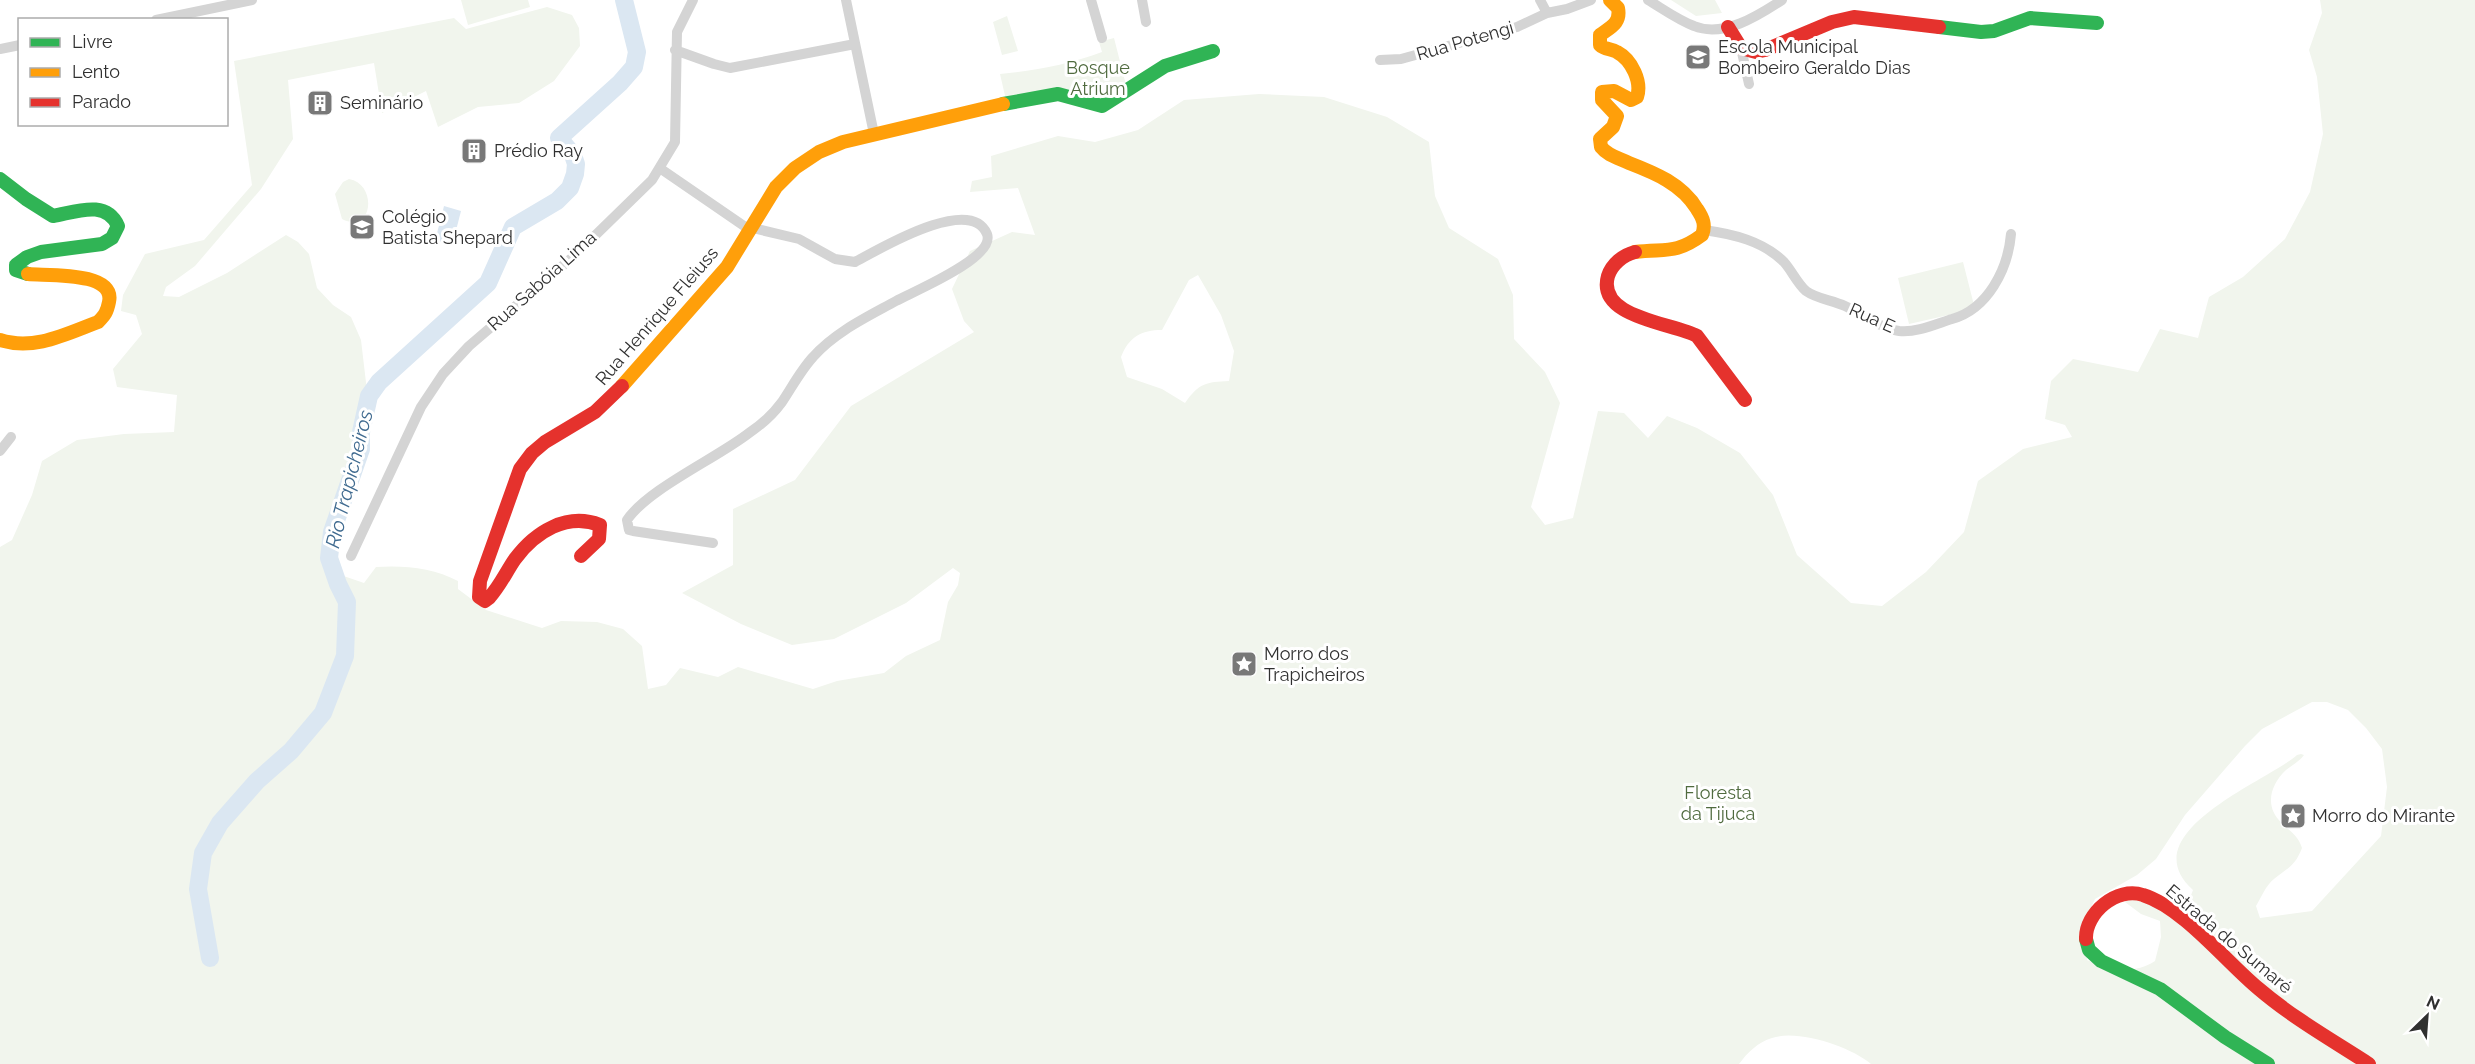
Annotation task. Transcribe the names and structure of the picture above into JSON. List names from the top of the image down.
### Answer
{
  "streets": {
    "street": [
      "Rua Potengi",
      "Rua Sabóia Lima",
      "Rua Henrique Fleiuss",
      "Rua E",
      "Estrada do Sumaré"
    ]
  },
  "water": ["Rio Trapicheiros"],
  "parks": ["Bosque Atrium", "Floresta da Tijuca"],
  "places": {
    "school or university": ["Escola Municipal Bombeiro Geraldo Dias", "Colégio Batista Shepard"],
    "building": ["Seminário", "Prédio Ray"],
    "place": ["Morro dos Trapicheiros", "Morro do Mirante"]
  },
  "legend": ["Livre", "Lento", "Parado"],
  "north": "top right"
}
